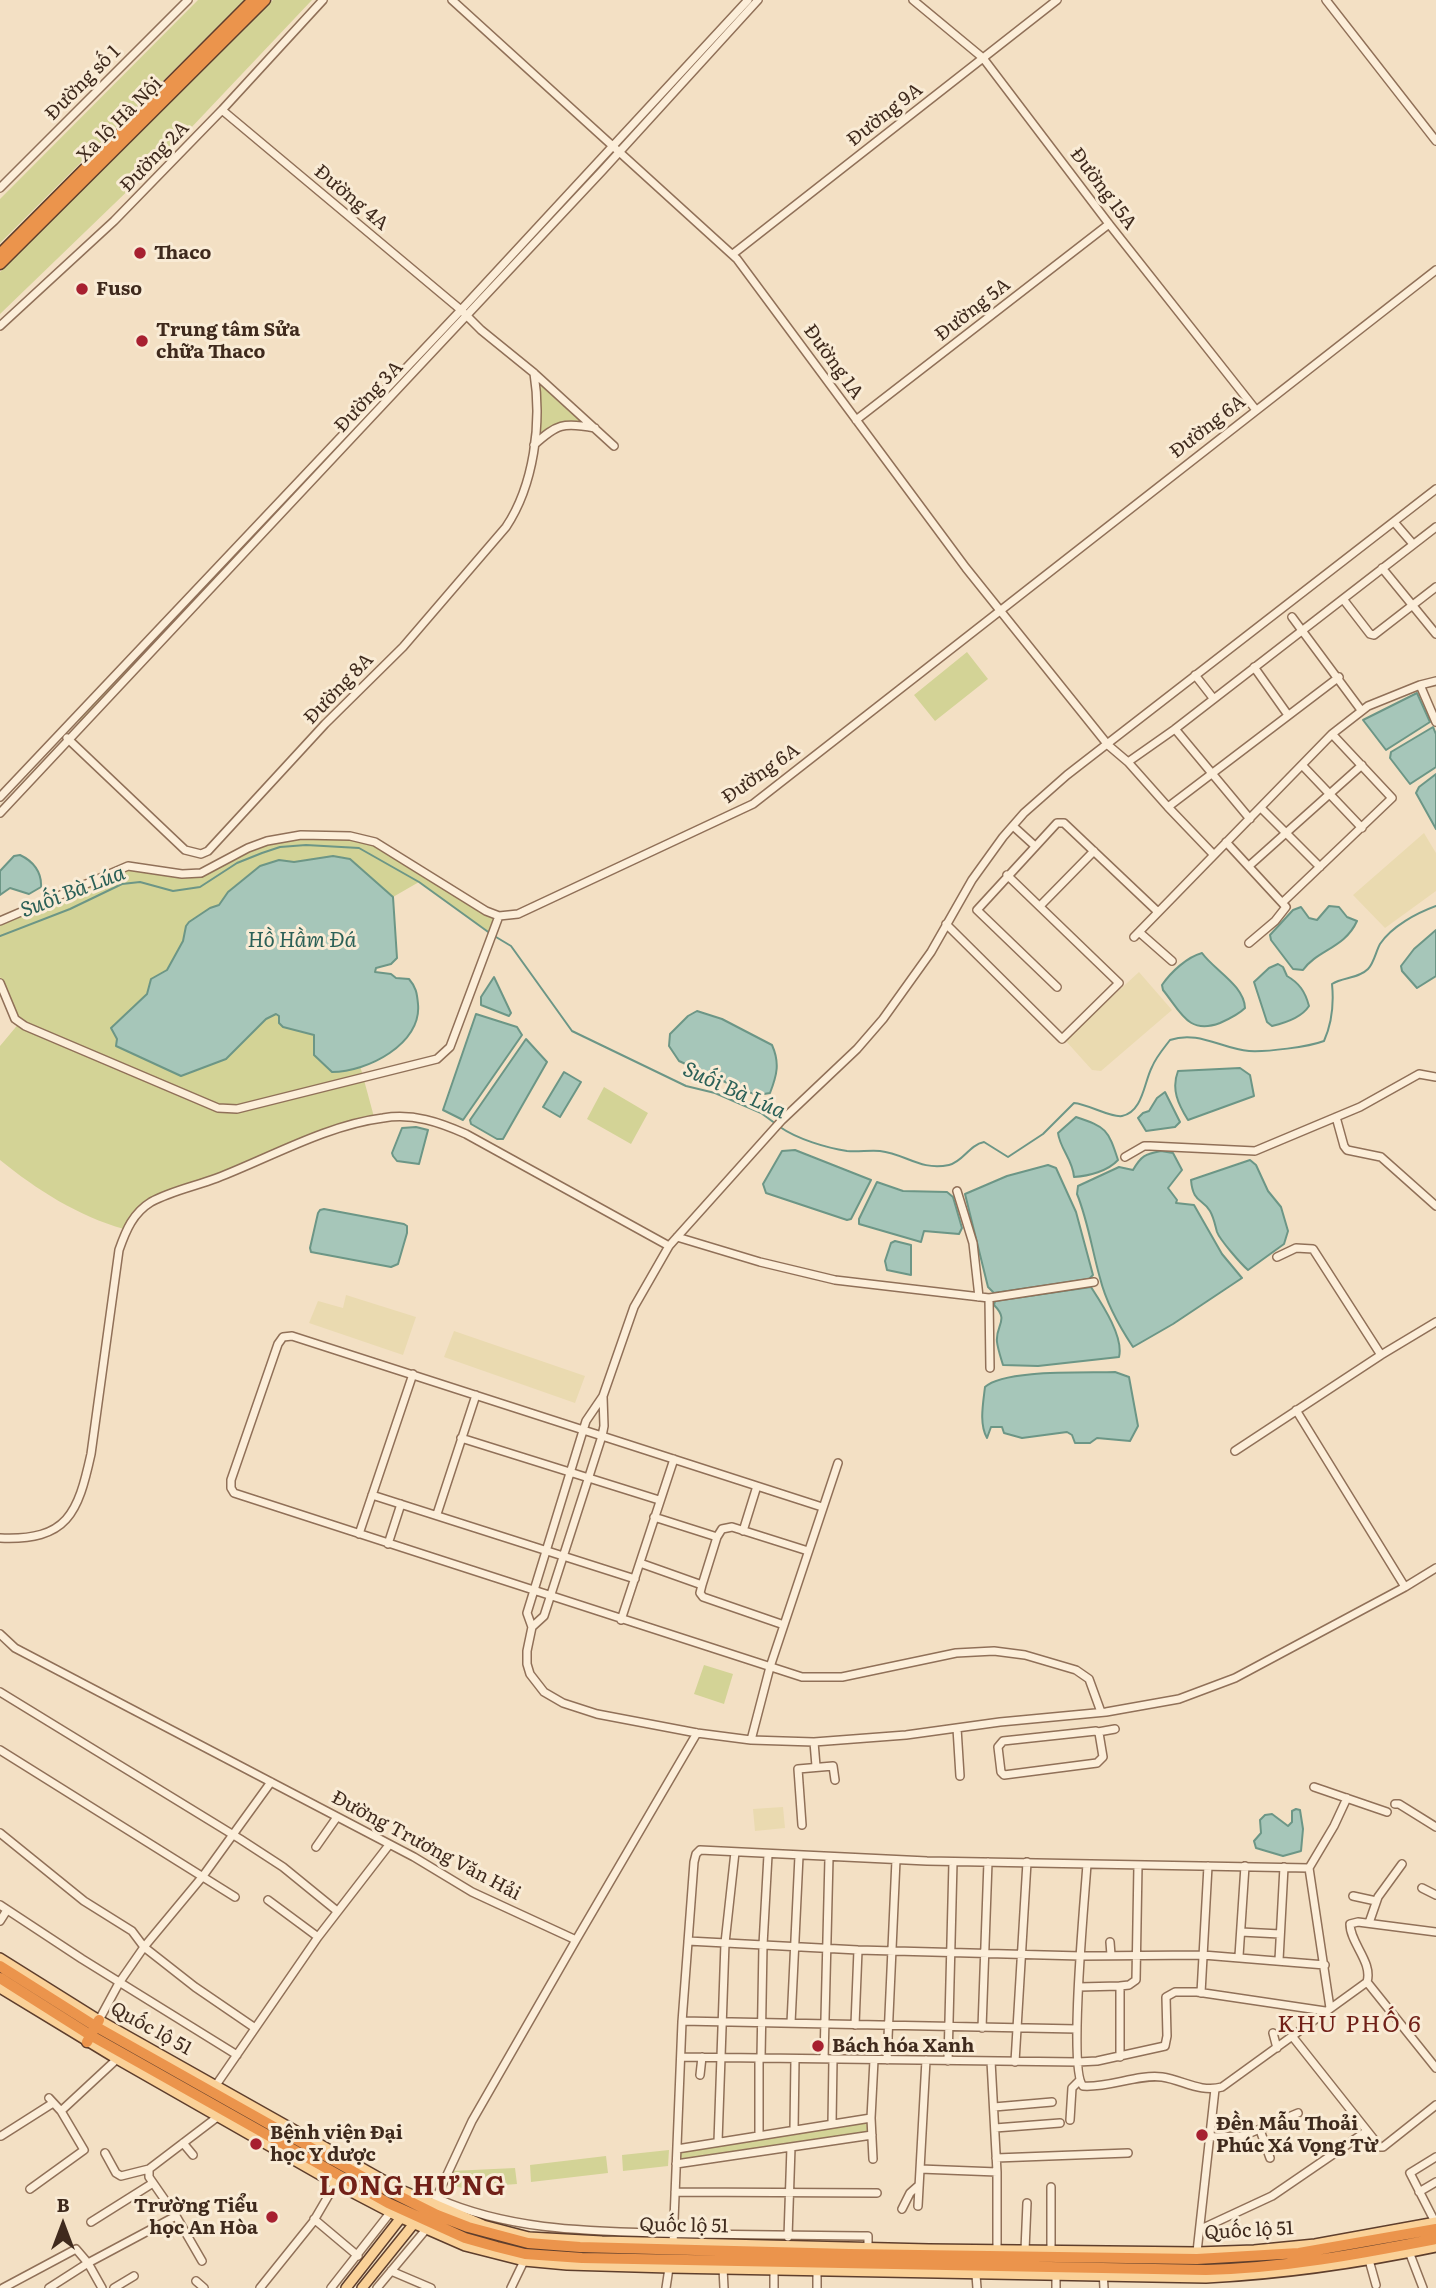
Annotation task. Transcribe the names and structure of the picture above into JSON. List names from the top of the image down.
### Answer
{
  "streets": {
    "highway": ["Xa lộ Hà Nội", "Quốc lộ 51"],
    "street": [
      "Đường số 1",
      "Đường 9A",
      "Đường 2A",
      "Đường 15A",
      "Đường 4A",
      "Đường 5A",
      "Đường 1A",
      "Đường 3A",
      "Đường 6A",
      "Đường 8A",
      "Đường Trương Văn Hải"
    ]
  },
  "crossings": [
    ["Đường 9A", "Đường 15A"],
    ["Đường 9A", "Đường 1A"],
    ["Đường 2A", "Đường 4A"],
    ["Đường 15A", "Đường 5A"],
    ["Đường 15A", "Đường 6A"],
    ["Đường 4A", "Đường 3A"],
    ["Đường 4A", "Đường 8A"],
    ["Đường 5A", "Đường 1A"],
    ["Đường 1A", "Đường 3A"],
    ["Đường 1A", "Đường 6A"],
    ["Đường 3A", "Đường 8A"]
  ],
  "districts": ["KHU PHỐ 6", "LONG HƯNG"],
  "water": ["Suối Bà Lúa", "Hồ Hầm Đá"],
  "places": [
    "Thaco",
    "Fuso",
    "Trung tâm Sửa chữa Thaco",
    "Bách hóa Xanh",
    "Đền Mẫu Thoải Phúc Xá Vọng Từ",
    "Bệnh viện Đại học Y dược",
    "Trường Tiểu học An Hòa"
  ],
  "north": "top"
}
